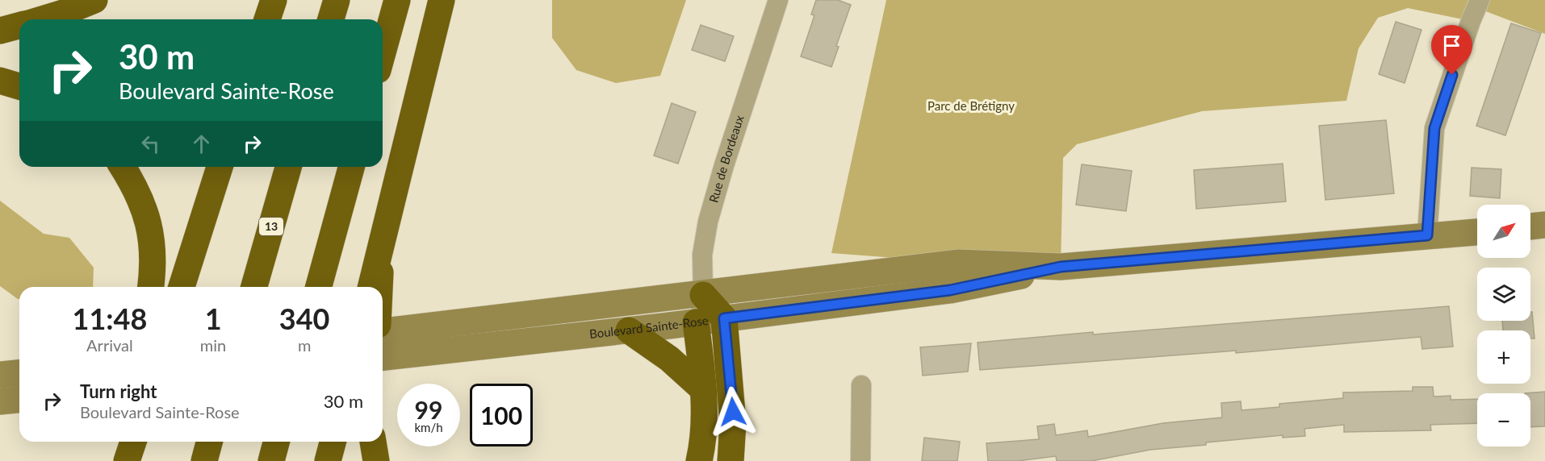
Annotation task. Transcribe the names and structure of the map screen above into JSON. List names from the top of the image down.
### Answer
{
  "streets": {
    "highway": ["13"],
    "street": ["Rue de Bordeaux", "Boulevard Sainte-Rose"]
  },
  "crossings": [
    ["Rue de Bordeaux", "Boulevard Sainte-Rose"]
  ],
  "parks": ["Parc de Brétigny"],
  "north": "top right",
  "page": {
    "turn": ["30 m", "Boulevard Sainte-Rose"],
    "map_buttons": ["+", "−"],
    "eta": [
      "11:48",
      "Arrival",
      "1",
      "min",
      "340",
      "m"
    ],
    "list": [
      {
        "name": "Turn right",
        "note": "Boulevard Sainte-Rose",
        "value": "30 m"
      }
    ],
    "speed": "99 km/h",
    "limit": "100"
  }
}
